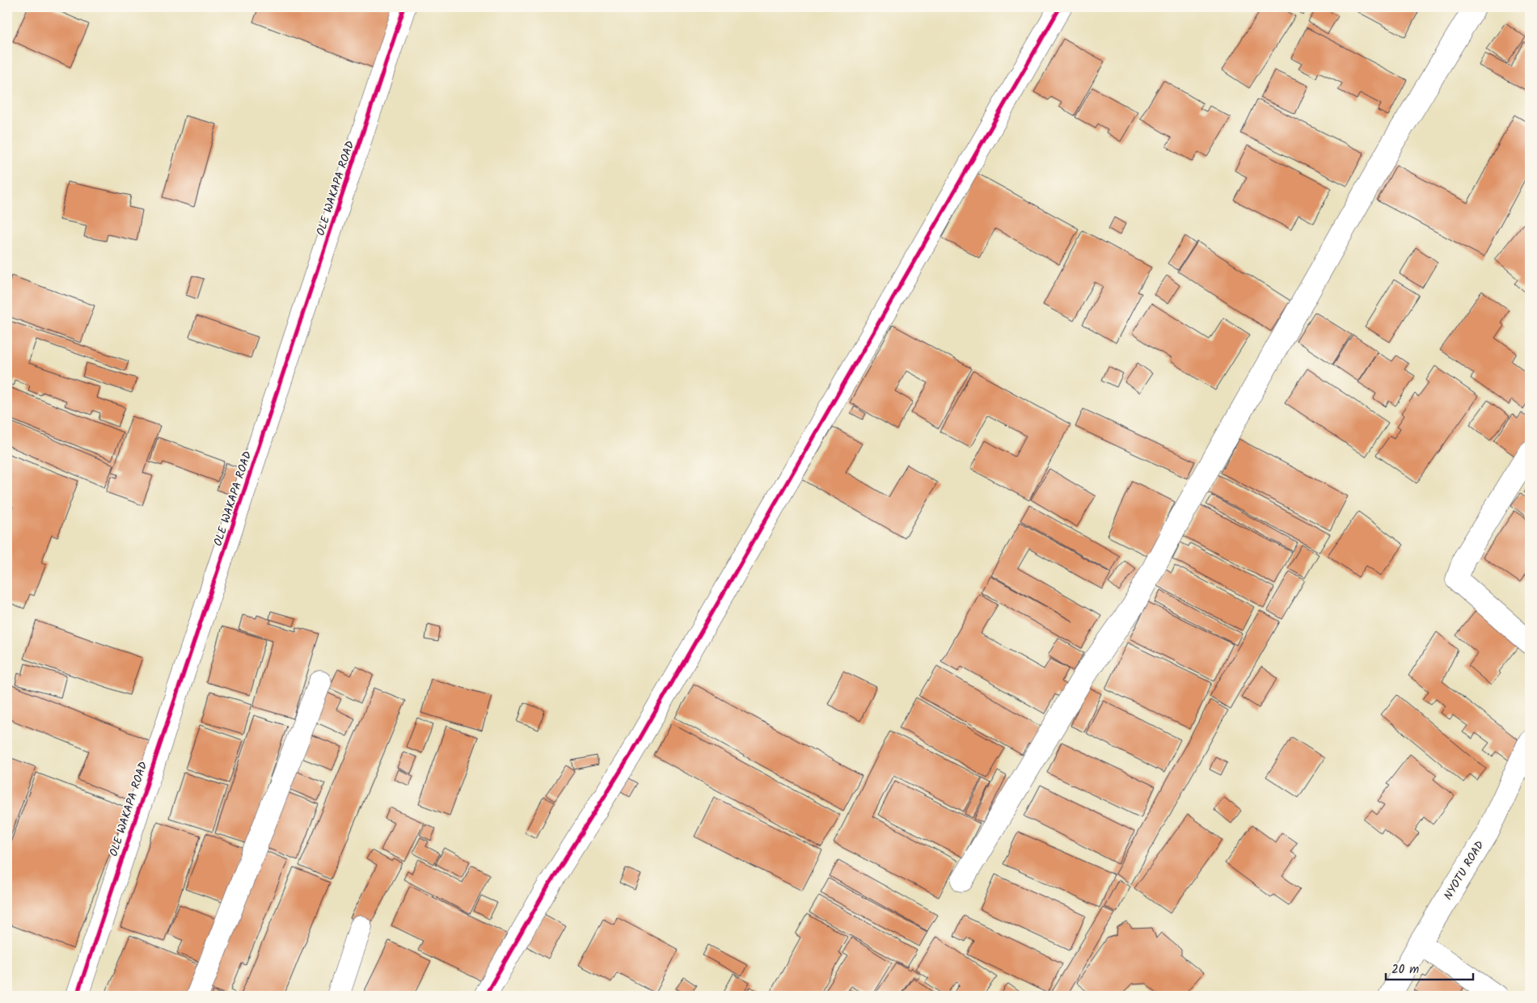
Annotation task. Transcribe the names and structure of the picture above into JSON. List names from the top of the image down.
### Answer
{
  "streets": {
    "street": ["OLE WAKAPA ROAD", "NYOTU ROAD"]
  },
  "scale_bar": "20 m"
}
